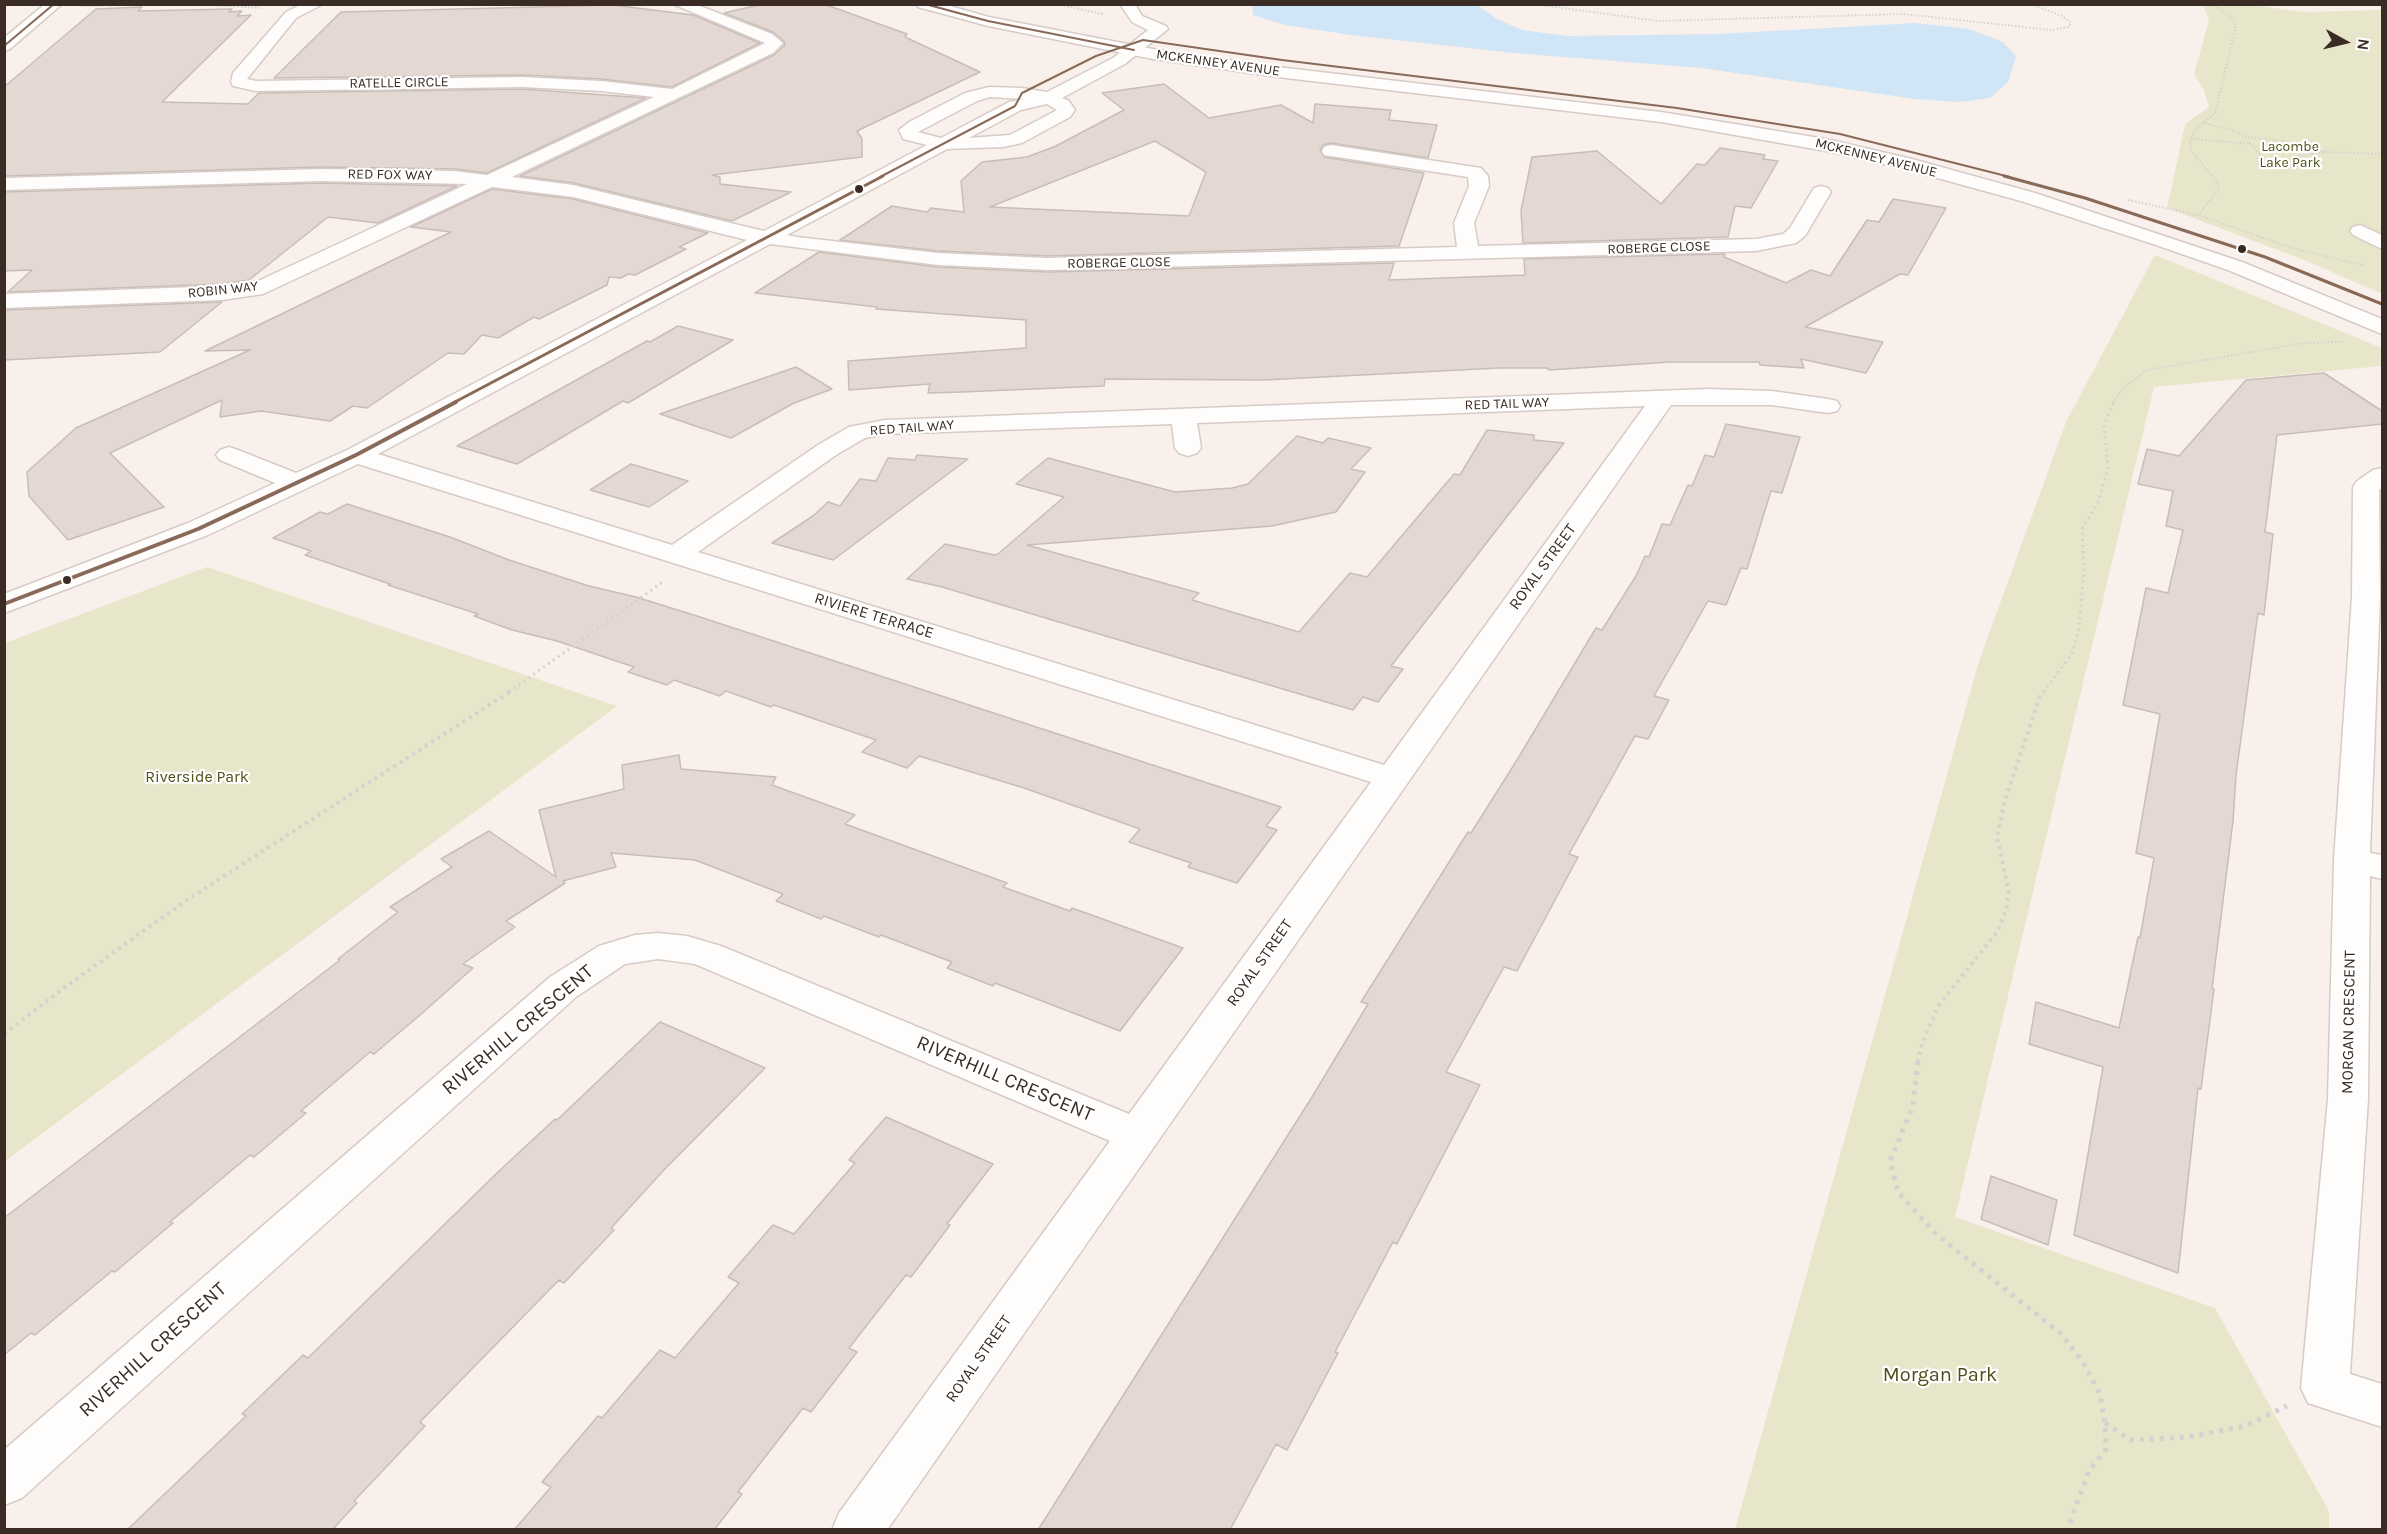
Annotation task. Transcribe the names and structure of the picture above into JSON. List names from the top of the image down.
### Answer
{
  "streets": {
    "street": [
      "MCKENNEY AVENUE",
      "RATELLE CIRCLE",
      "RED FOX WAY",
      "ROBERGE CLOSE",
      "ROBIN WAY",
      "RED TAIL WAY",
      "ROYAL STREET",
      "RIVIERE TERRACE",
      "MORGAN CRESCENT",
      "RIVERHILL CRESCENT"
    ]
  },
  "crossings": [
    ["RED FOX WAY", "ROBERGE CLOSE"],
    ["RED FOX WAY", "ROBIN WAY"],
    ["RED TAIL WAY", "ROYAL STREET"],
    ["RED TAIL WAY", "RIVIERE TERRACE"],
    ["ROYAL STREET", "RIVIERE TERRACE"],
    ["ROYAL STREET", "RIVERHILL CRESCENT"]
  ],
  "parks": ["Lacombe Lake Park", "Riverside Park", "Morgan Park"],
  "north": "right"
}
